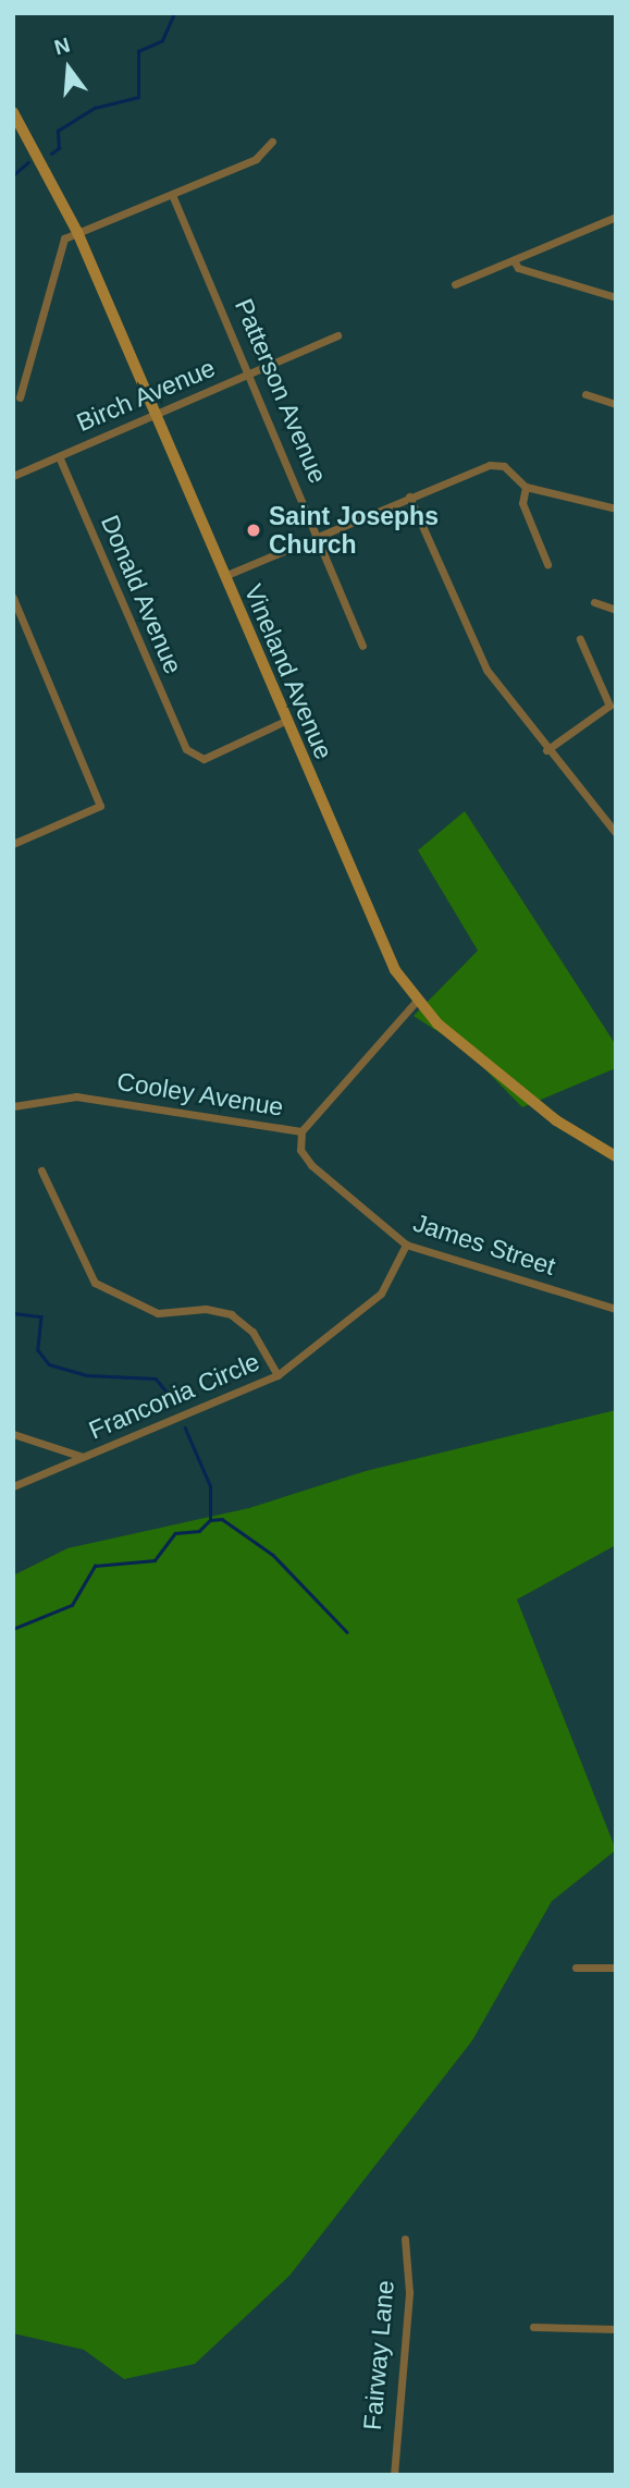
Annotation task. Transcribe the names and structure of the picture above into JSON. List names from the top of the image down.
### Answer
{
  "streets": {
    "street": [
      "Patterson Avenue",
      "Birch Avenue",
      "Donald Avenue",
      "Vineland Avenue",
      "Cooley Avenue",
      "James Street",
      "Franconia Circle",
      "Fairway Lane"
    ]
  },
  "crossings": [
    ["Patterson Avenue", "Birch Avenue"],
    ["Birch Avenue", "Donald Avenue"],
    ["Birch Avenue", "Vineland Avenue"],
    ["Donald Avenue", "Vineland Avenue"],
    ["Vineland Avenue", "Cooley Avenue"],
    ["Cooley Avenue", "James Street"],
    ["James Street", "Franconia Circle"]
  ],
  "places": ["Saint Josephs Church"],
  "north": "top"
}
